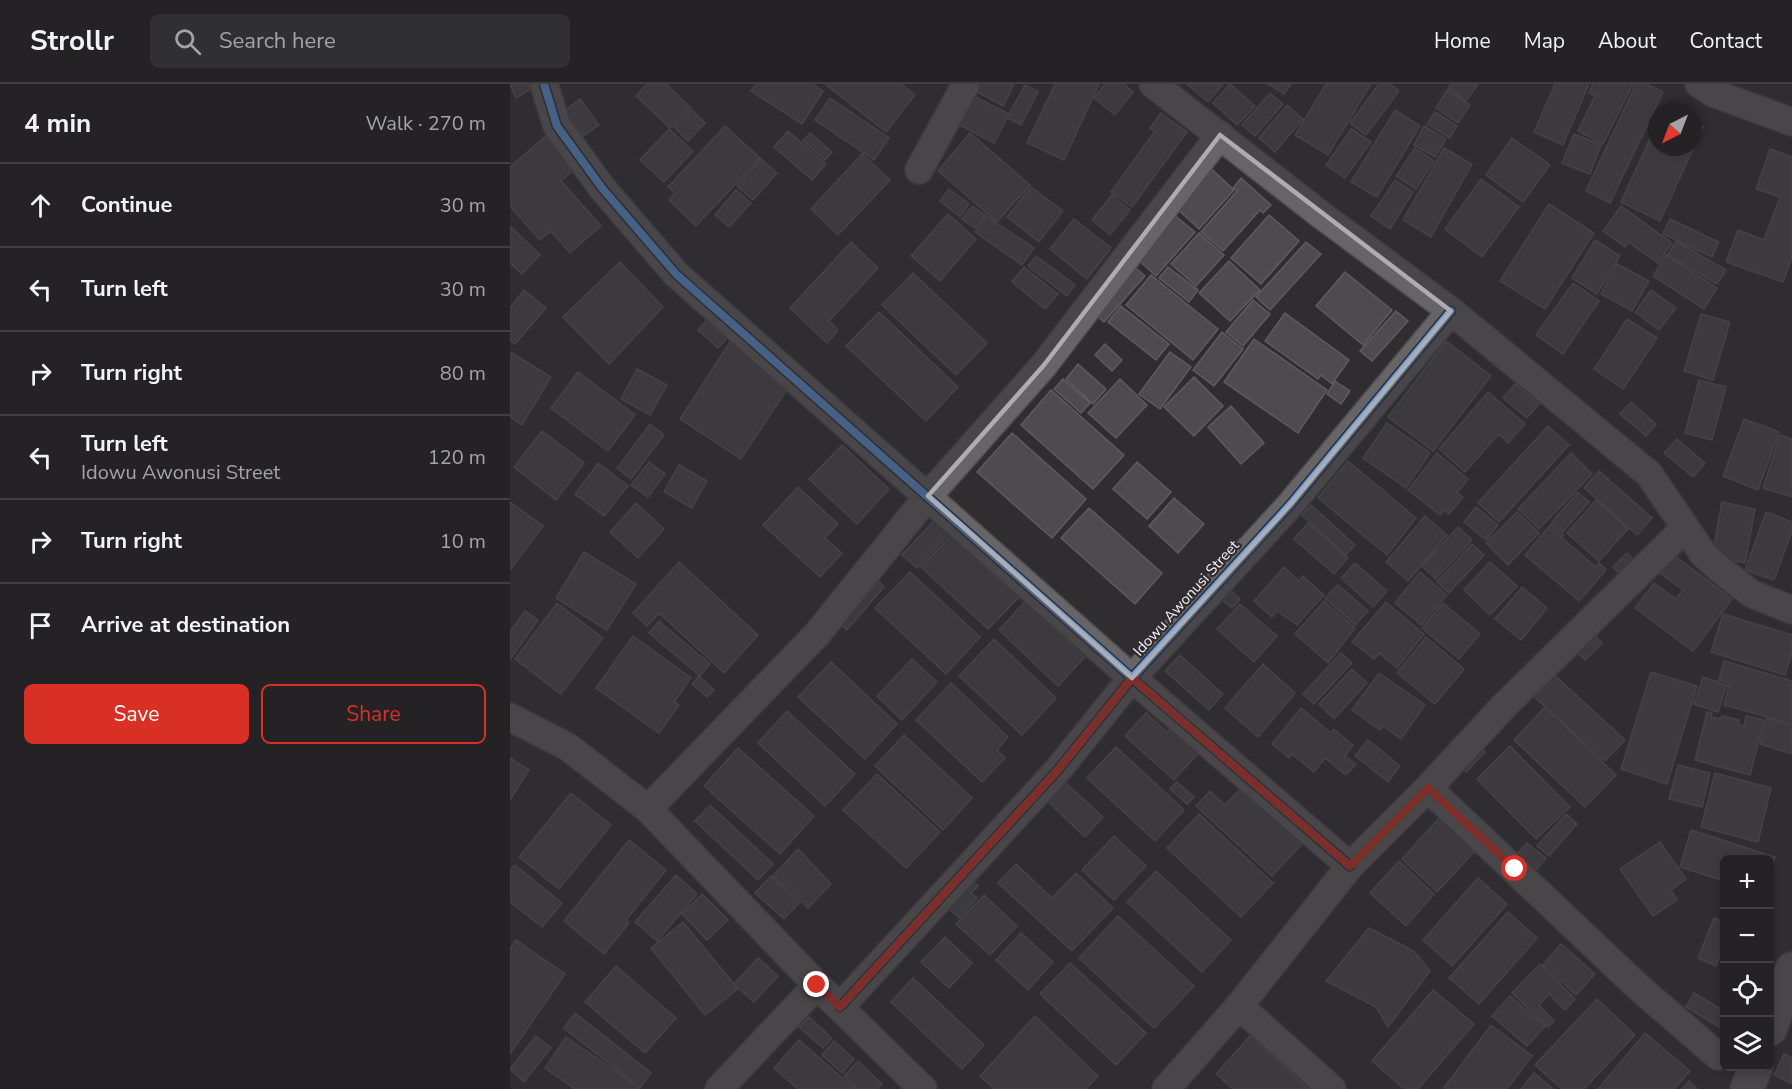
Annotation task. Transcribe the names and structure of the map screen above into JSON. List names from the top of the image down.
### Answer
{
  "streets": {
    "street": ["Idowu Awonusi Street"]
  },
  "north": "bottom left",
  "page": {
    "header": "Strollr",
    "search": "Search here",
    "nav": [
      "Home",
      "Map",
      "About",
      "Contact"
    ],
    "heading": ["4 min", "Walk · 270 m"],
    "list": [
      ["Continue", "30 m"],
      ["Turn left", "30 m"],
      ["Turn right", "80 m"],
      ["Turn left", "Idowu Awonusi Street", "120 m"],
      ["Turn right", "10 m"],
      "Arrive at destination"
    ],
    "buttons": ["Save", "Share"],
    "map_buttons": ["+", "−"]
  }
}
